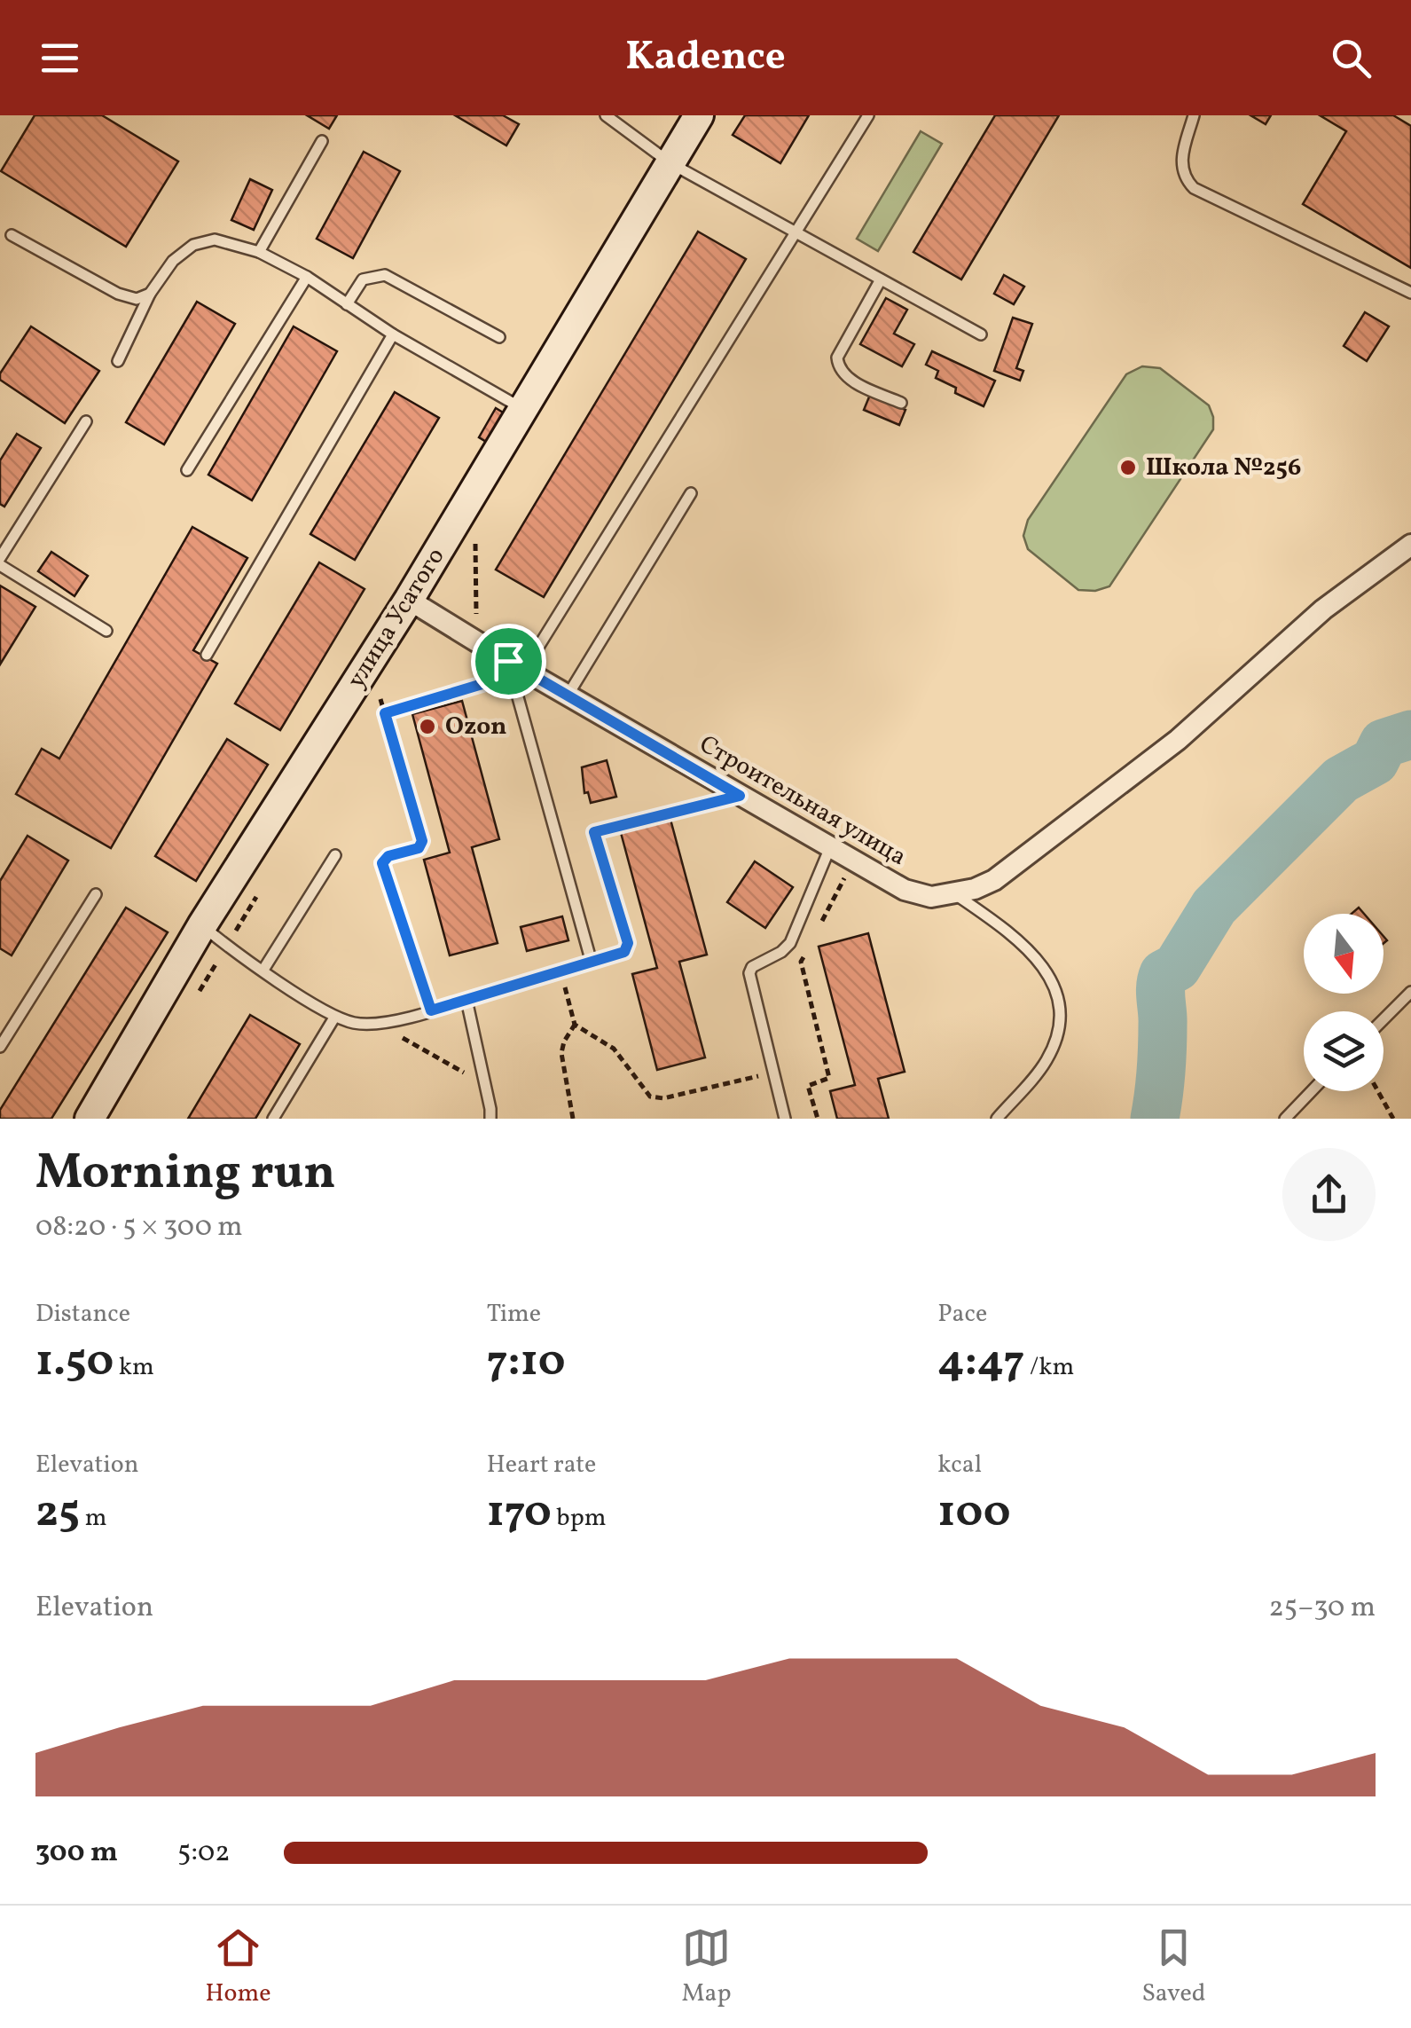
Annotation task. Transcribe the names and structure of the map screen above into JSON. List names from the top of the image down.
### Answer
{
  "streets": {
    "street": ["улица Усатого", "Строительная улица"]
  },
  "crossings": [
    ["улица Усатого", "Строительная улица"]
  ],
  "places": ["Школа №256", "Ozon"],
  "north": "bottom",
  "page": {
    "header": "Kadence",
    "heading": ["Morning run", "08:20 · 5 × 300 m"],
    "stats": [
      ["Distance", "1.50 km"],
      ["Time", "7:10"],
      ["Pace", "4:47 /km"],
      ["Elevation", "25 m"],
      ["Heart rate", "170 bpm"],
      ["kcal", "100"]
    ],
    "chart": ["Elevation", "25–30 m"],
    "list": [
      {
        "name": "300 m",
        "note": "5:02"
      }
    ],
    "tabs": ["Home", "Map", "Saved"]
  }
}
